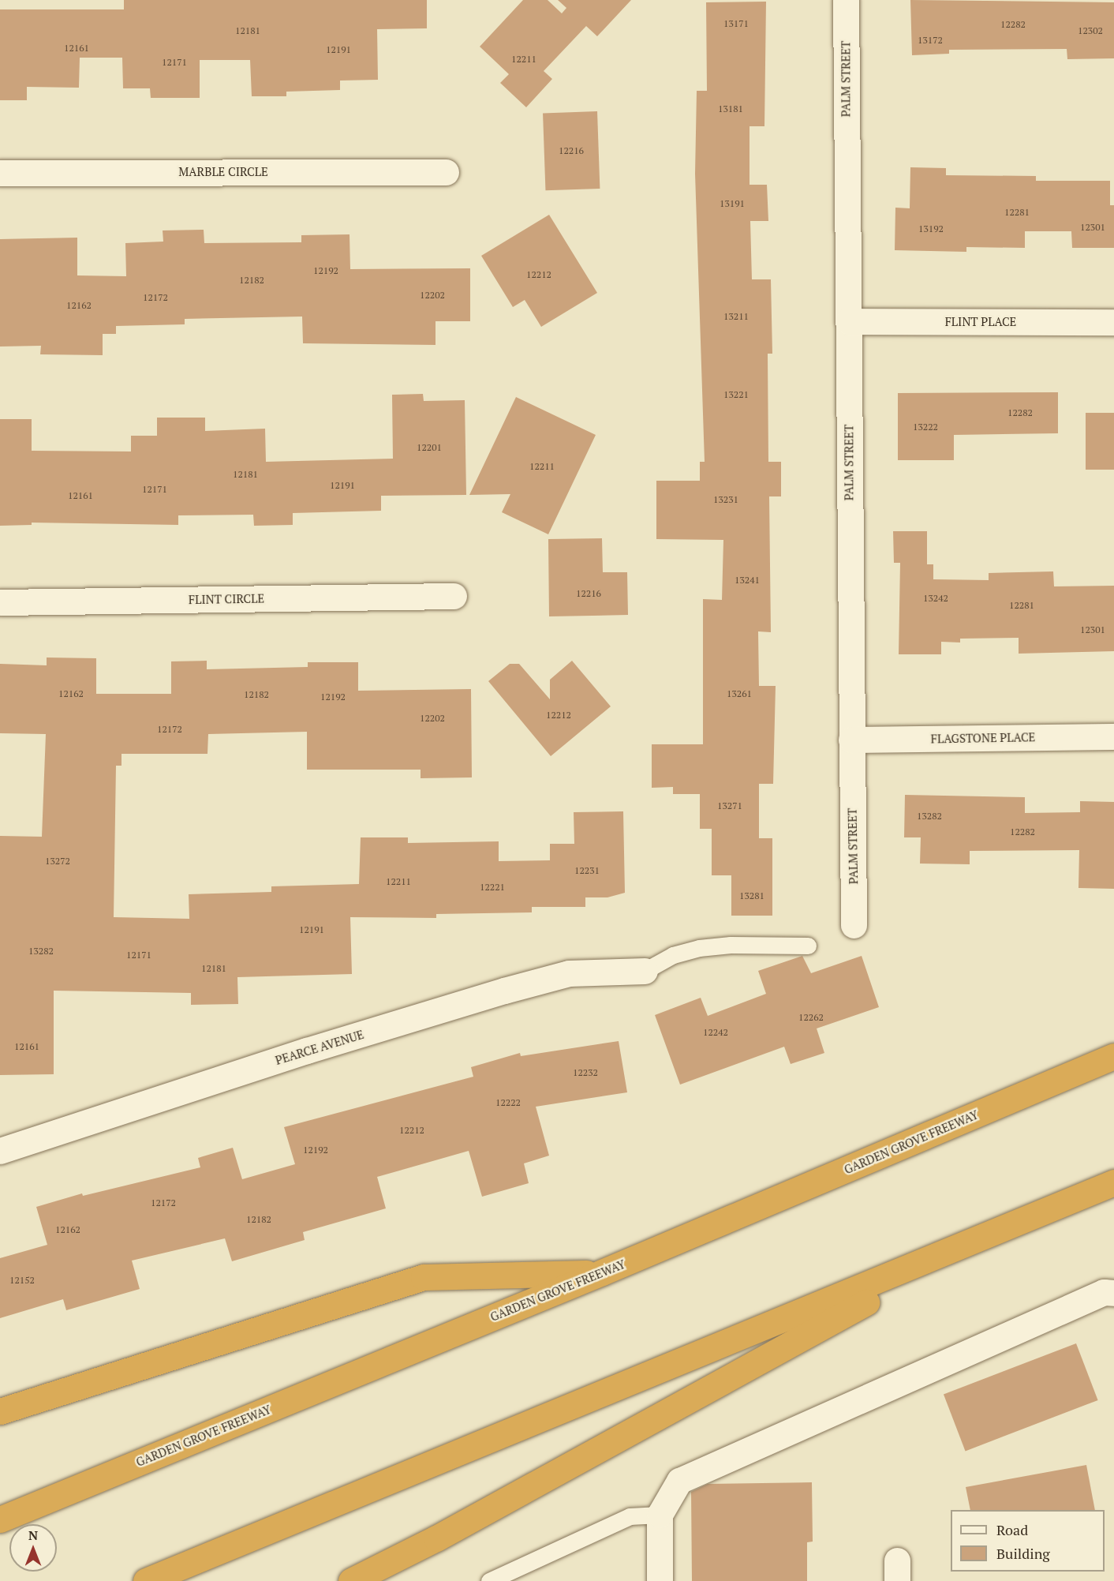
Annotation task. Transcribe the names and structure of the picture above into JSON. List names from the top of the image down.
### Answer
{
  "streets": {
    "highway": ["GARDEN GROVE FREEWAY"],
    "street": [
      "PALM STREET",
      "MARBLE CIRCLE",
      "FLINT PLACE",
      "FLINT CIRCLE",
      "FLAGSTONE PLACE",
      "PEARCE AVENUE"
    ]
  },
  "crossings": [
    ["PALM STREET", "FLINT PLACE"],
    ["PALM STREET", "FLAGSTONE PLACE"]
  ],
  "house_numbers": [
    "13171",
    "12282",
    "12181",
    "12302",
    "13172",
    "12161",
    "12191",
    "12211",
    "12171",
    "13181",
    "12216",
    "13191",
    "12281",
    "12301",
    "13192",
    "12192",
    "12212",
    "12182",
    "12202",
    "12172",
    "12162",
    "13211",
    "13221",
    "12282",
    "13222",
    "12201",
    "12211",
    "12181",
    "12191",
    "12171",
    "12161",
    "13231",
    "13241",
    "12216",
    "13242",
    "12281",
    "12301",
    "12162",
    "13261",
    "12182",
    "12192",
    "12212",
    "12202",
    "12172",
    "13271",
    "13282",
    "12282",
    "13272",
    "12231",
    "12211",
    "12221",
    "13281",
    "12191",
    "13282",
    "12171",
    "12181",
    "12262",
    "12242",
    "12161",
    "12232",
    "12222",
    "12212",
    "12192",
    "12172",
    "12182",
    "12162",
    "12152"
  ],
  "legend": ["Road", "Building"],
  "north": "top"
}
